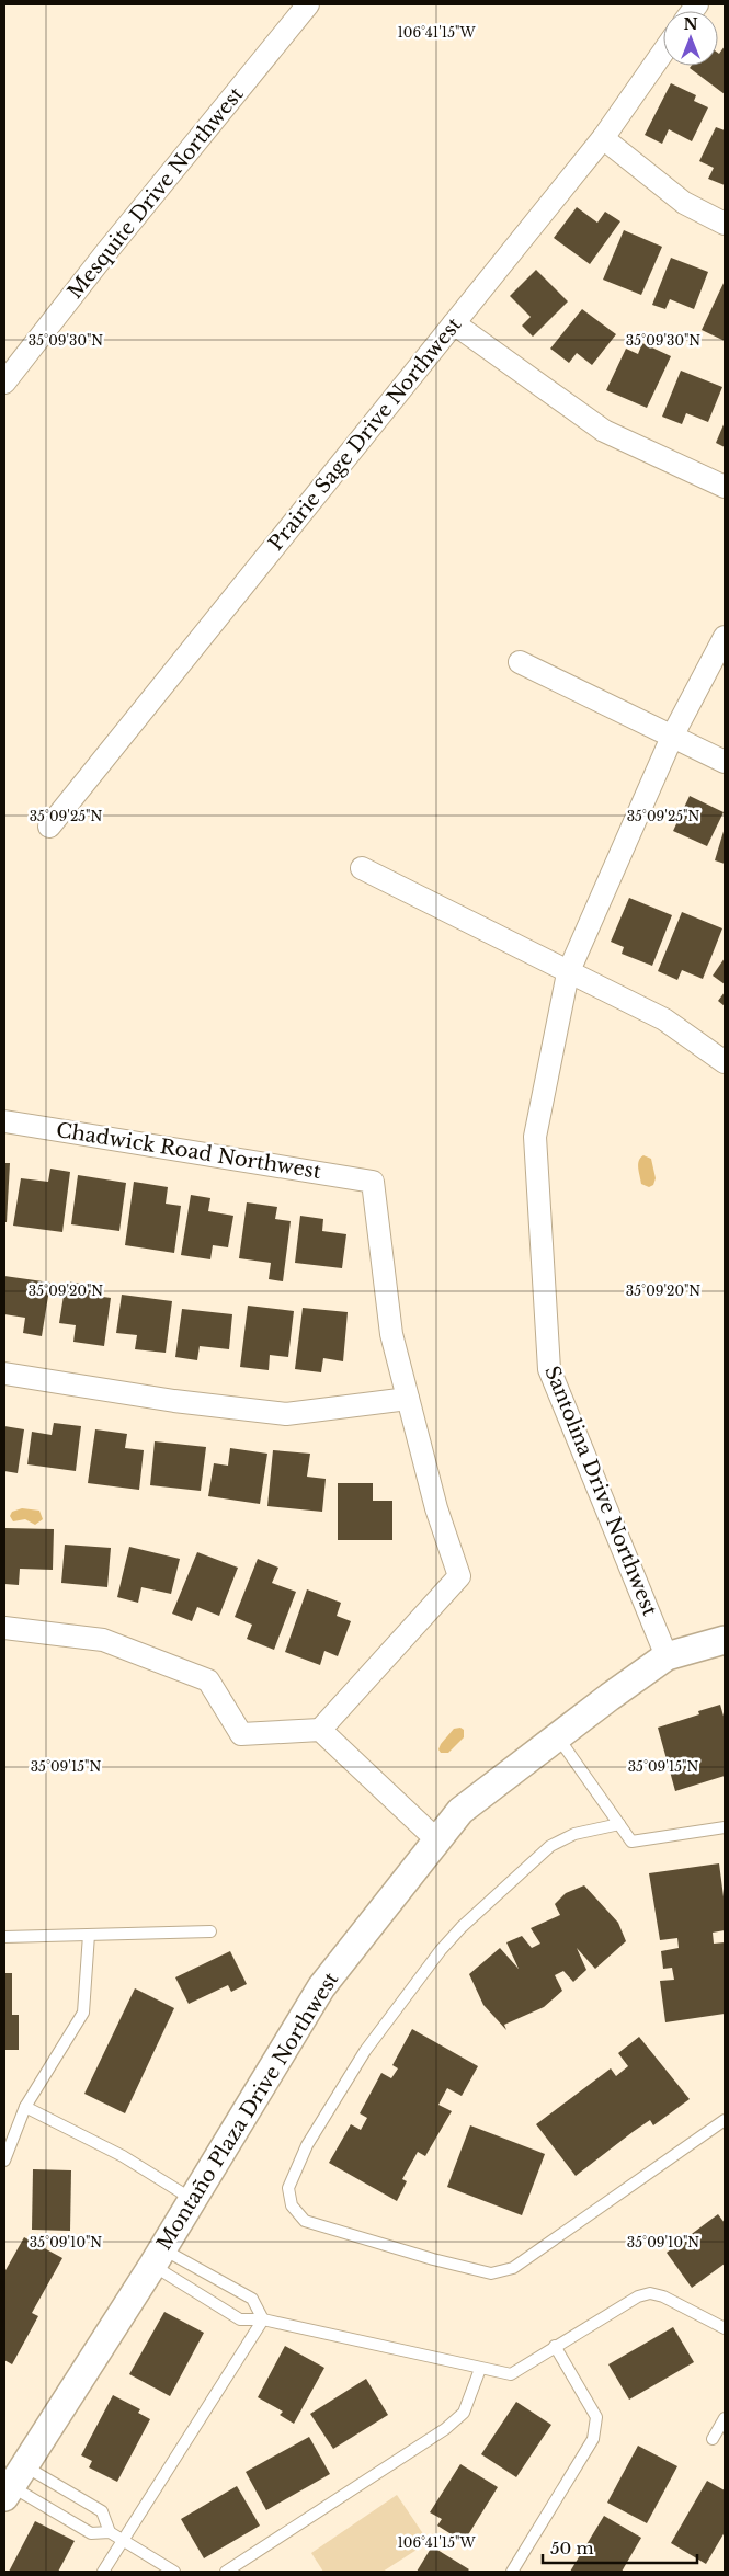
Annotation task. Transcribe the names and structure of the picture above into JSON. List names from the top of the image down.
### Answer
{
  "streets": {
    "street": [
      "Mesquite Drive Northwest",
      "Prairie Sage Drive Northwest",
      "Chadwick Road Northwest",
      "Santolina Drive Northwest",
      "Montaño Plaza Drive Northwest"
    ]
  },
  "crossings": [
    ["Santolina Drive Northwest", "Montaño Plaza Drive Northwest"]
  ],
  "scale_bar": "50 m",
  "north": "top",
  "coordinates": [
    "106°41'15\"W",
    "35°09'30\"N",
    "35°09'25\"N",
    "35°09'20\"N",
    "35°09'15\"N",
    "35°09'10\"N"
  ]
}
